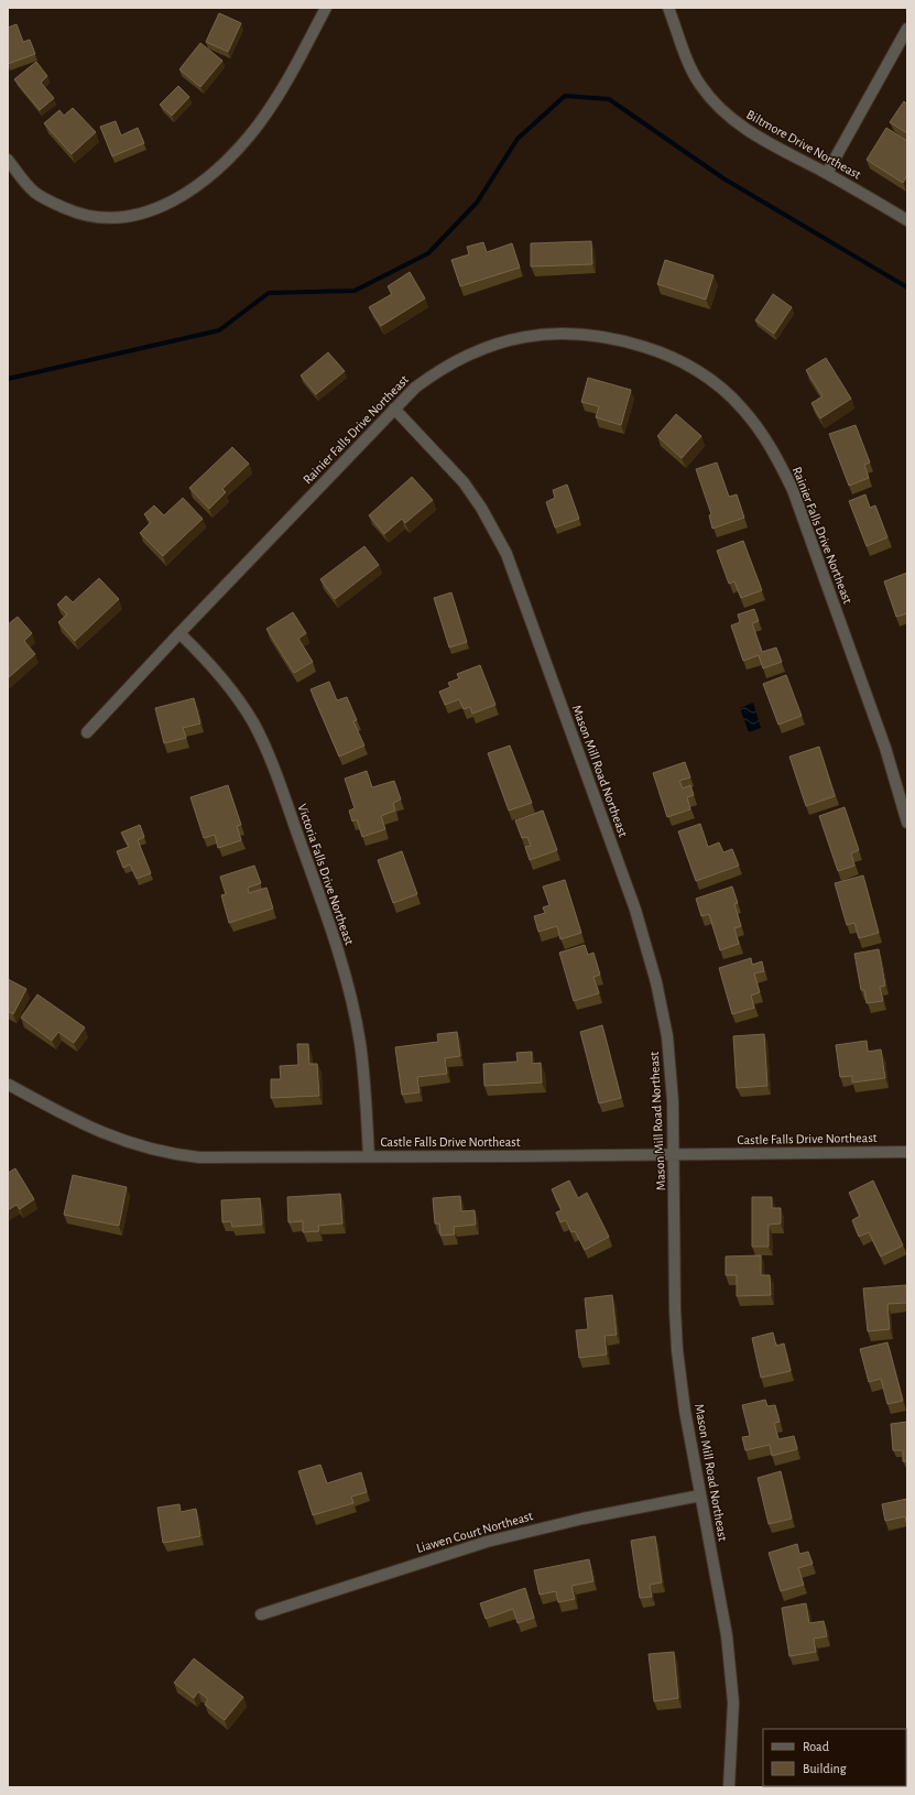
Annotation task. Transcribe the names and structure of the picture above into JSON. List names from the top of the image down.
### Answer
{
  "streets": {
    "street": [
      "Biltmore Drive Northeast",
      "Rainier Falls Drive Northeast",
      "Mason Mill Road Northeast",
      "Victoria Falls Drive Northeast",
      "Castle Falls Drive Northeast",
      "Liawen Court Northeast"
    ]
  },
  "crossings": [
    ["Rainier Falls Drive Northeast", "Mason Mill Road Northeast"],
    ["Rainier Falls Drive Northeast", "Victoria Falls Drive Northeast"],
    ["Mason Mill Road Northeast", "Castle Falls Drive Northeast"],
    ["Mason Mill Road Northeast", "Liawen Court Northeast"],
    ["Victoria Falls Drive Northeast", "Castle Falls Drive Northeast"]
  ],
  "legend": ["Road", "Building"]
}
